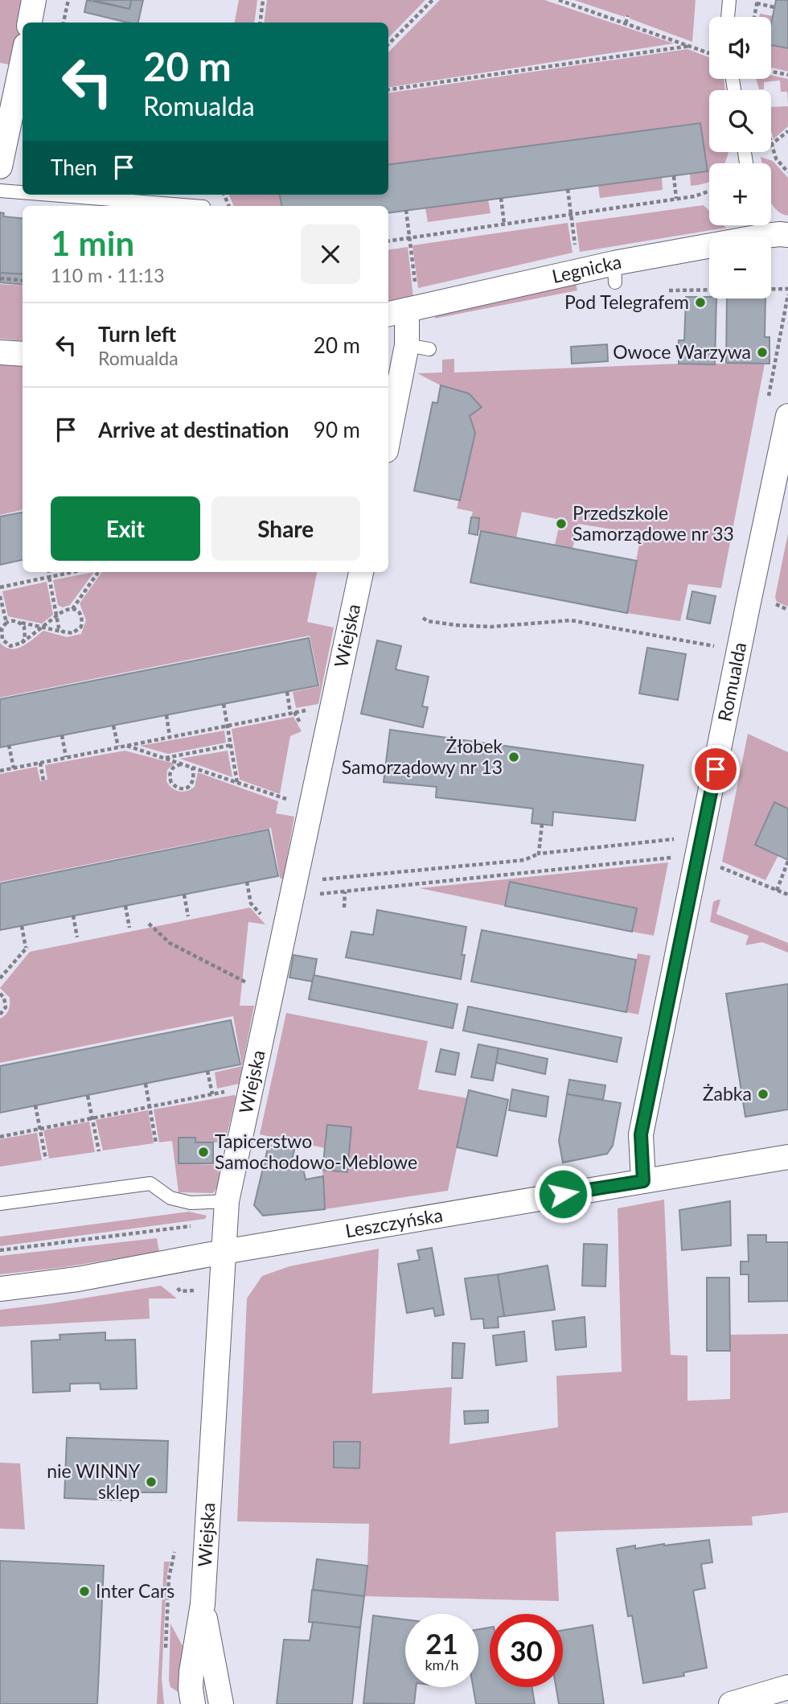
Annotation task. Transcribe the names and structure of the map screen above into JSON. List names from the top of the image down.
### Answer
{
  "streets": {
    "street": [
      "Legnicka",
      "Wiejska",
      "Romualda",
      "Leszczyńska"
    ]
  },
  "crossings": [
    ["Wiejska", "Leszczyńska"],
    ["Romualda", "Leszczyńska"]
  ],
  "places": [
    "Pod Telegrafem",
    "Owoce Warzywa",
    "Przedszkole Samorządowe nr 33",
    "Żłobek Samorządowy nr 13",
    "Żabka",
    "Tapicerstwo Samochodowo-Meblowe",
    "nie WINNY sklep",
    "Inter Cars"
  ],
  "page": {
    "map_buttons": ["+", "−"],
    "turn": ["20 m", "Romualda"],
    "then": "Then",
    "heading": ["1 min", "110 m · 11:13"],
    "list": [
      {
        "name": "Turn left",
        "note": "Romualda",
        "value": "20 m"
      },
      {
        "name": "Arrive at destination",
        "value": "90 m"
      }
    ],
    "buttons": ["Exit", "Share"],
    "speed": "21 km/h",
    "limit": "30"
  }
}
